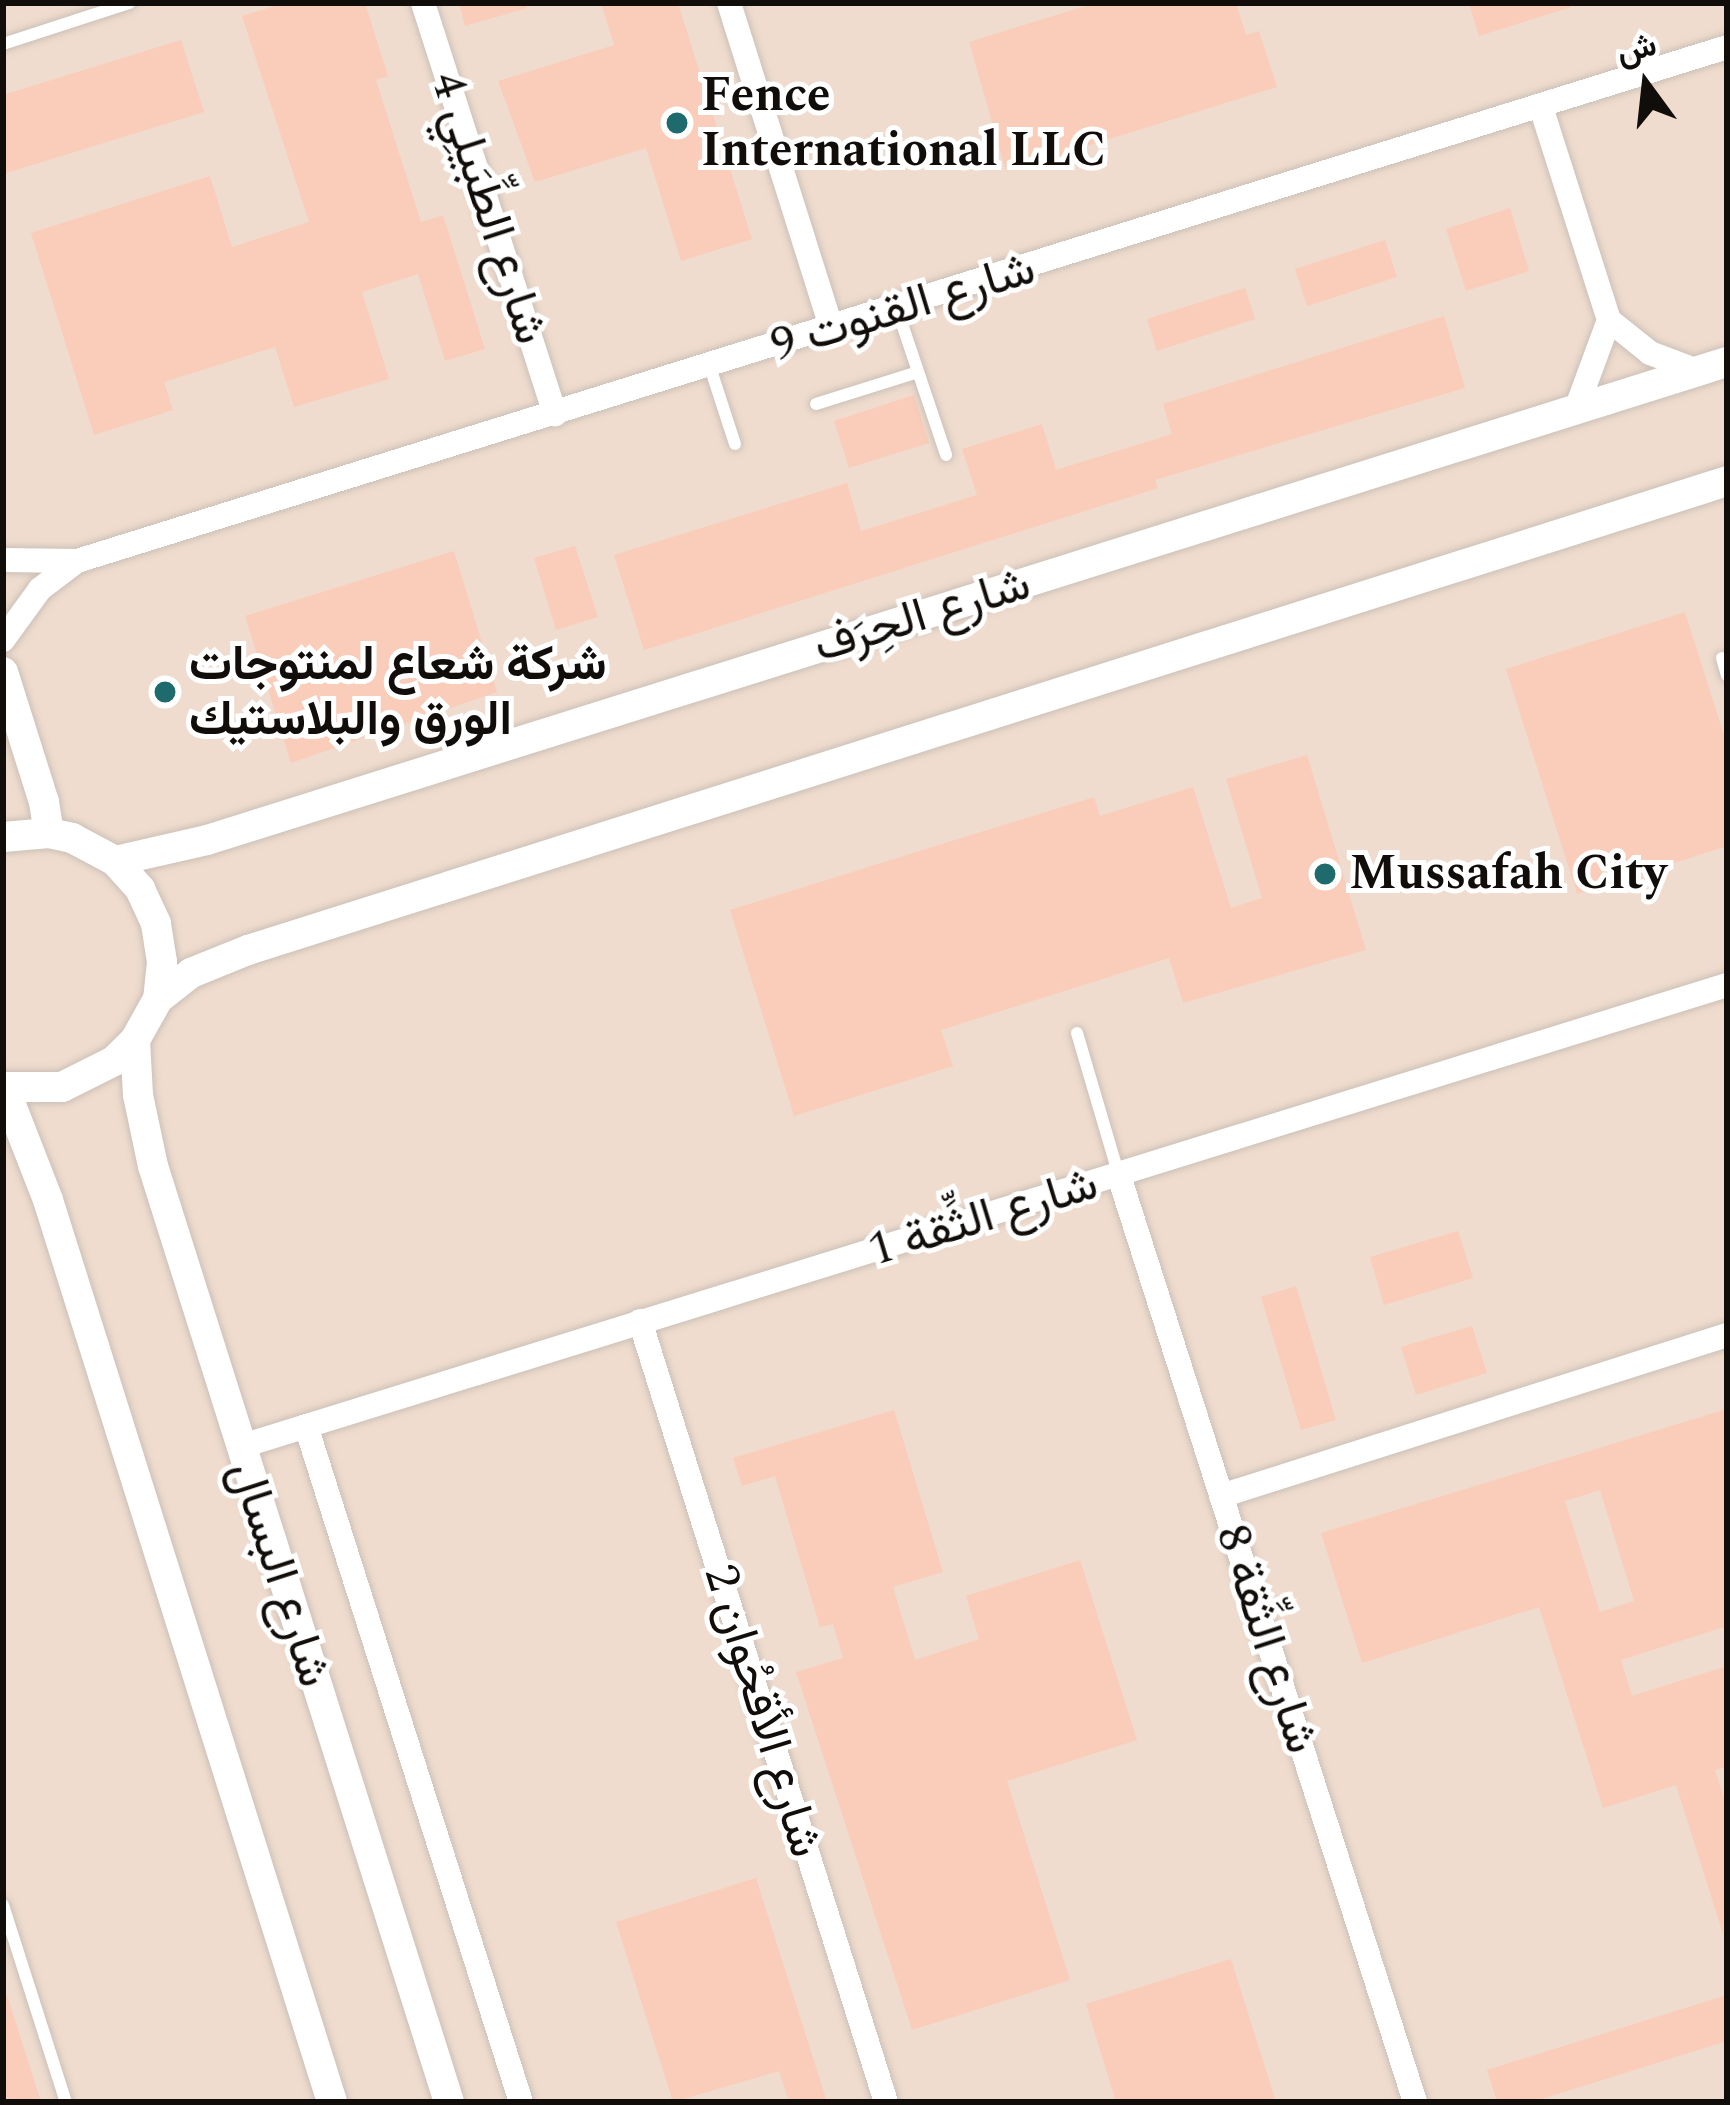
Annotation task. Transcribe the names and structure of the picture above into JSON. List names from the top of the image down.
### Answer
{
  "streets": {
    "street": [
      "شارع الطِّبَيلِي 4",
      "شارع القنوت 9",
      "شارع الحِرَف",
      "شارع الثِّقة 1",
      "شارع البسال",
      "شارع الثِّقة 8",
      "شارع الأقحُوان 2"
    ]
  },
  "crossings": [
    ["شارع الطِّبَيلِي 4", "شارع القنوت 9"],
    ["شارع الثِّقة 1", "شارع البسال"],
    ["شارع الثِّقة 1", "شارع الثِّقة 8"],
    ["شارع الثِّقة 1", "شارع الأقحُوان 2"]
  ],
  "places": ["Fence International LLC", "شركة شعاع لمنتوجات الورق والبلاستيك", "Mussafah City"],
  "north": "top"
}
